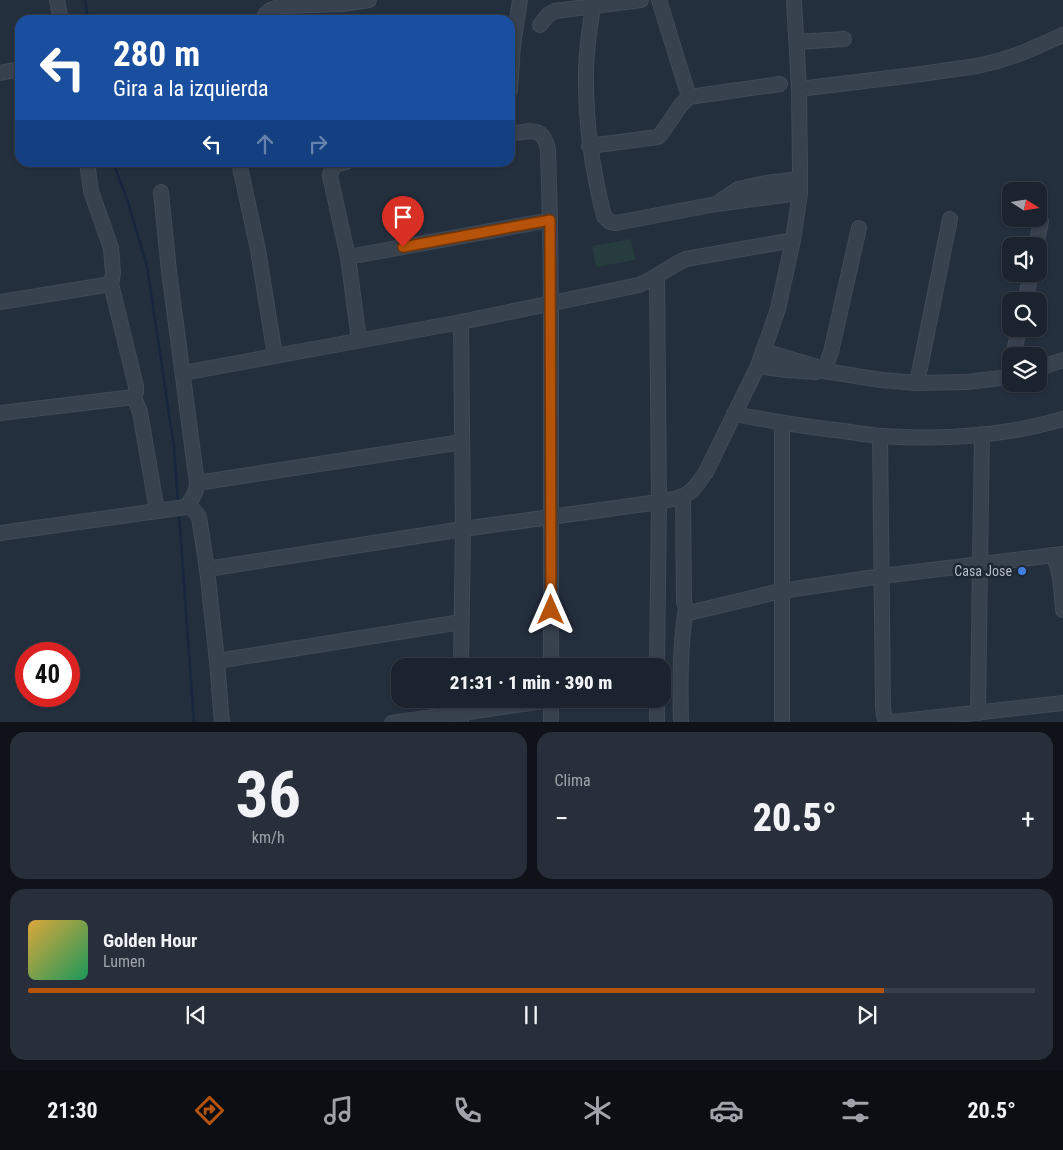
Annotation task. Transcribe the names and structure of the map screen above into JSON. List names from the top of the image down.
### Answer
{
  "places": ["Casa Jose"],
  "north": "right",
  "page": {
    "turn": ["280 m", "Gira a la izquierda"],
    "limit": "40",
    "trip": "21:31 · 1 min · 390 m",
    "tile": [
      ["36", "km/h"],
      "Clima"
    ],
    "heat": ["−", "20.5°", "+"],
    "song": ["Golden Hour", "Lumen"],
    "tabs": ["21:30", "20.5°"]
  }
}
